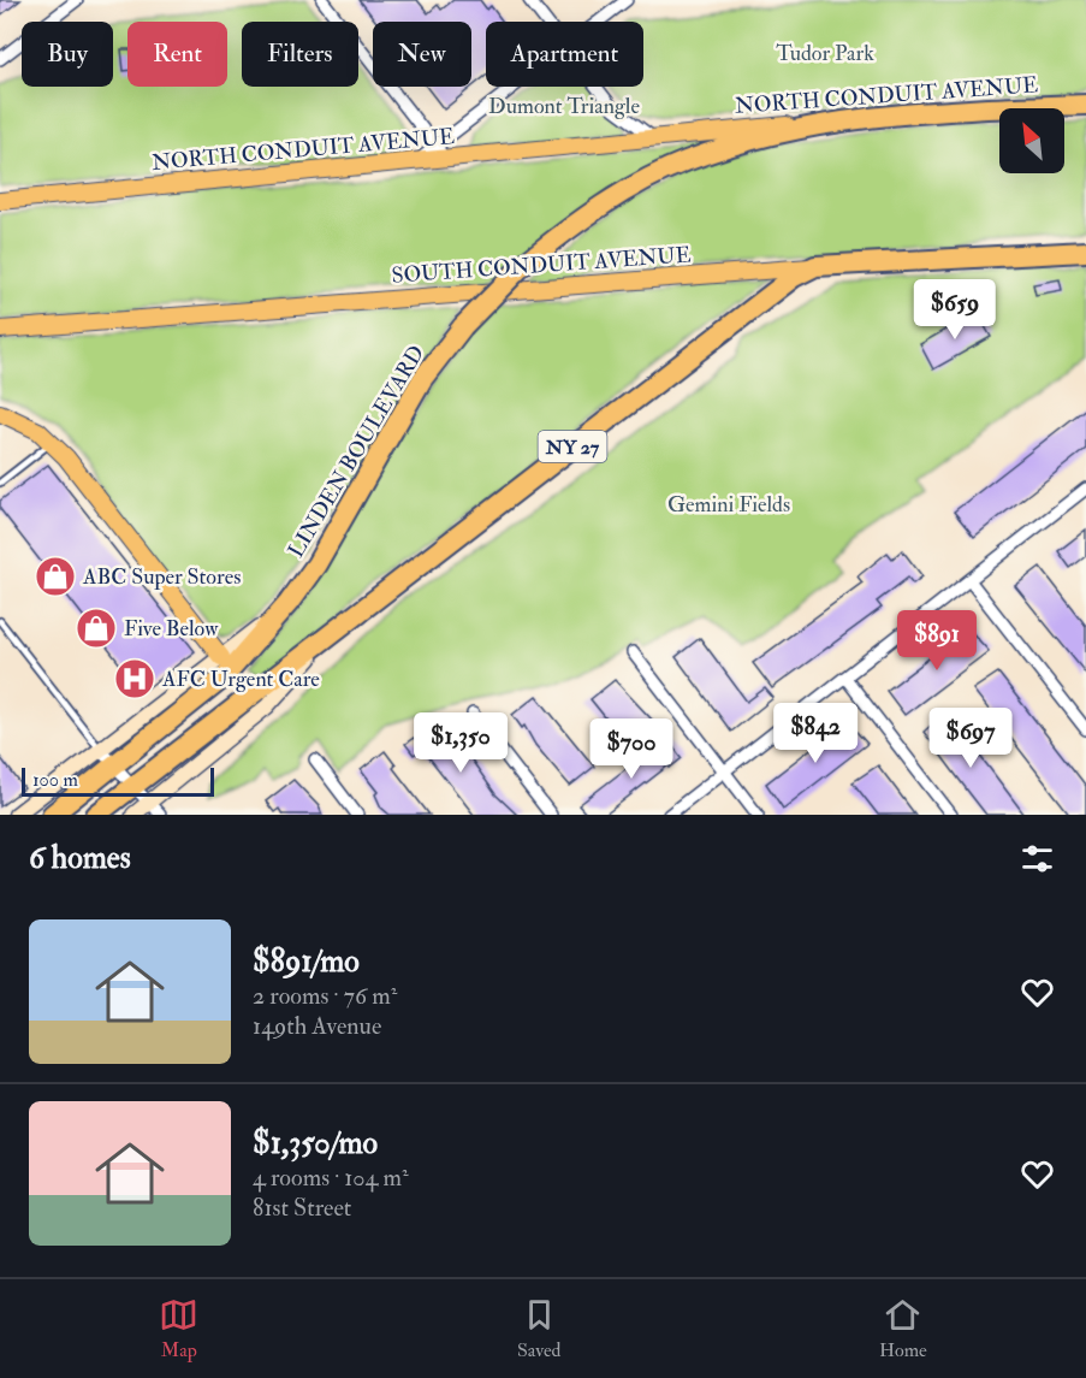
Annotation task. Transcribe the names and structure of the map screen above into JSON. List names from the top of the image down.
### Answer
{
  "streets": {
    "highway": [
      "NORTH CONDUIT AVENUE",
      "SOUTH CONDUIT AVENUE",
      "NY 27",
      "LINDEN BOULEVARD"
    ]
  },
  "crossings": [
    ["NORTH CONDUIT AVENUE", "LINDEN BOULEVARD"],
    ["SOUTH CONDUIT AVENUE", "NY 27"]
  ],
  "parks": ["Tudor Park", "Dumont Triangle", "Gemini Fields"],
  "places": {
    "shop": ["ABC Super Stores", "Five Below"],
    "hospital": ["AFC Urgent Care"]
  },
  "scale_bar": "100 m",
  "north": "top left",
  "page": {
    "chip": [
      "Buy",
      "Rent",
      "Filters",
      "New",
      "Apartment"
    ],
    "price": [
      "$659",
      "$891",
      "$842",
      "$697",
      "$1,350",
      "$700"
    ],
    "scale": "100 m",
    "heading": "6 homes",
    "list": [
      {
        "name": "$891/mo",
        "note": "2 rooms · 76 m² · 149th Avenue"
      },
      {
        "name": "$1,350/mo",
        "note": "4 rooms · 104 m² · 81st Street"
      }
    ],
    "tabs": ["Map", "Saved", "Home"]
  }
}
